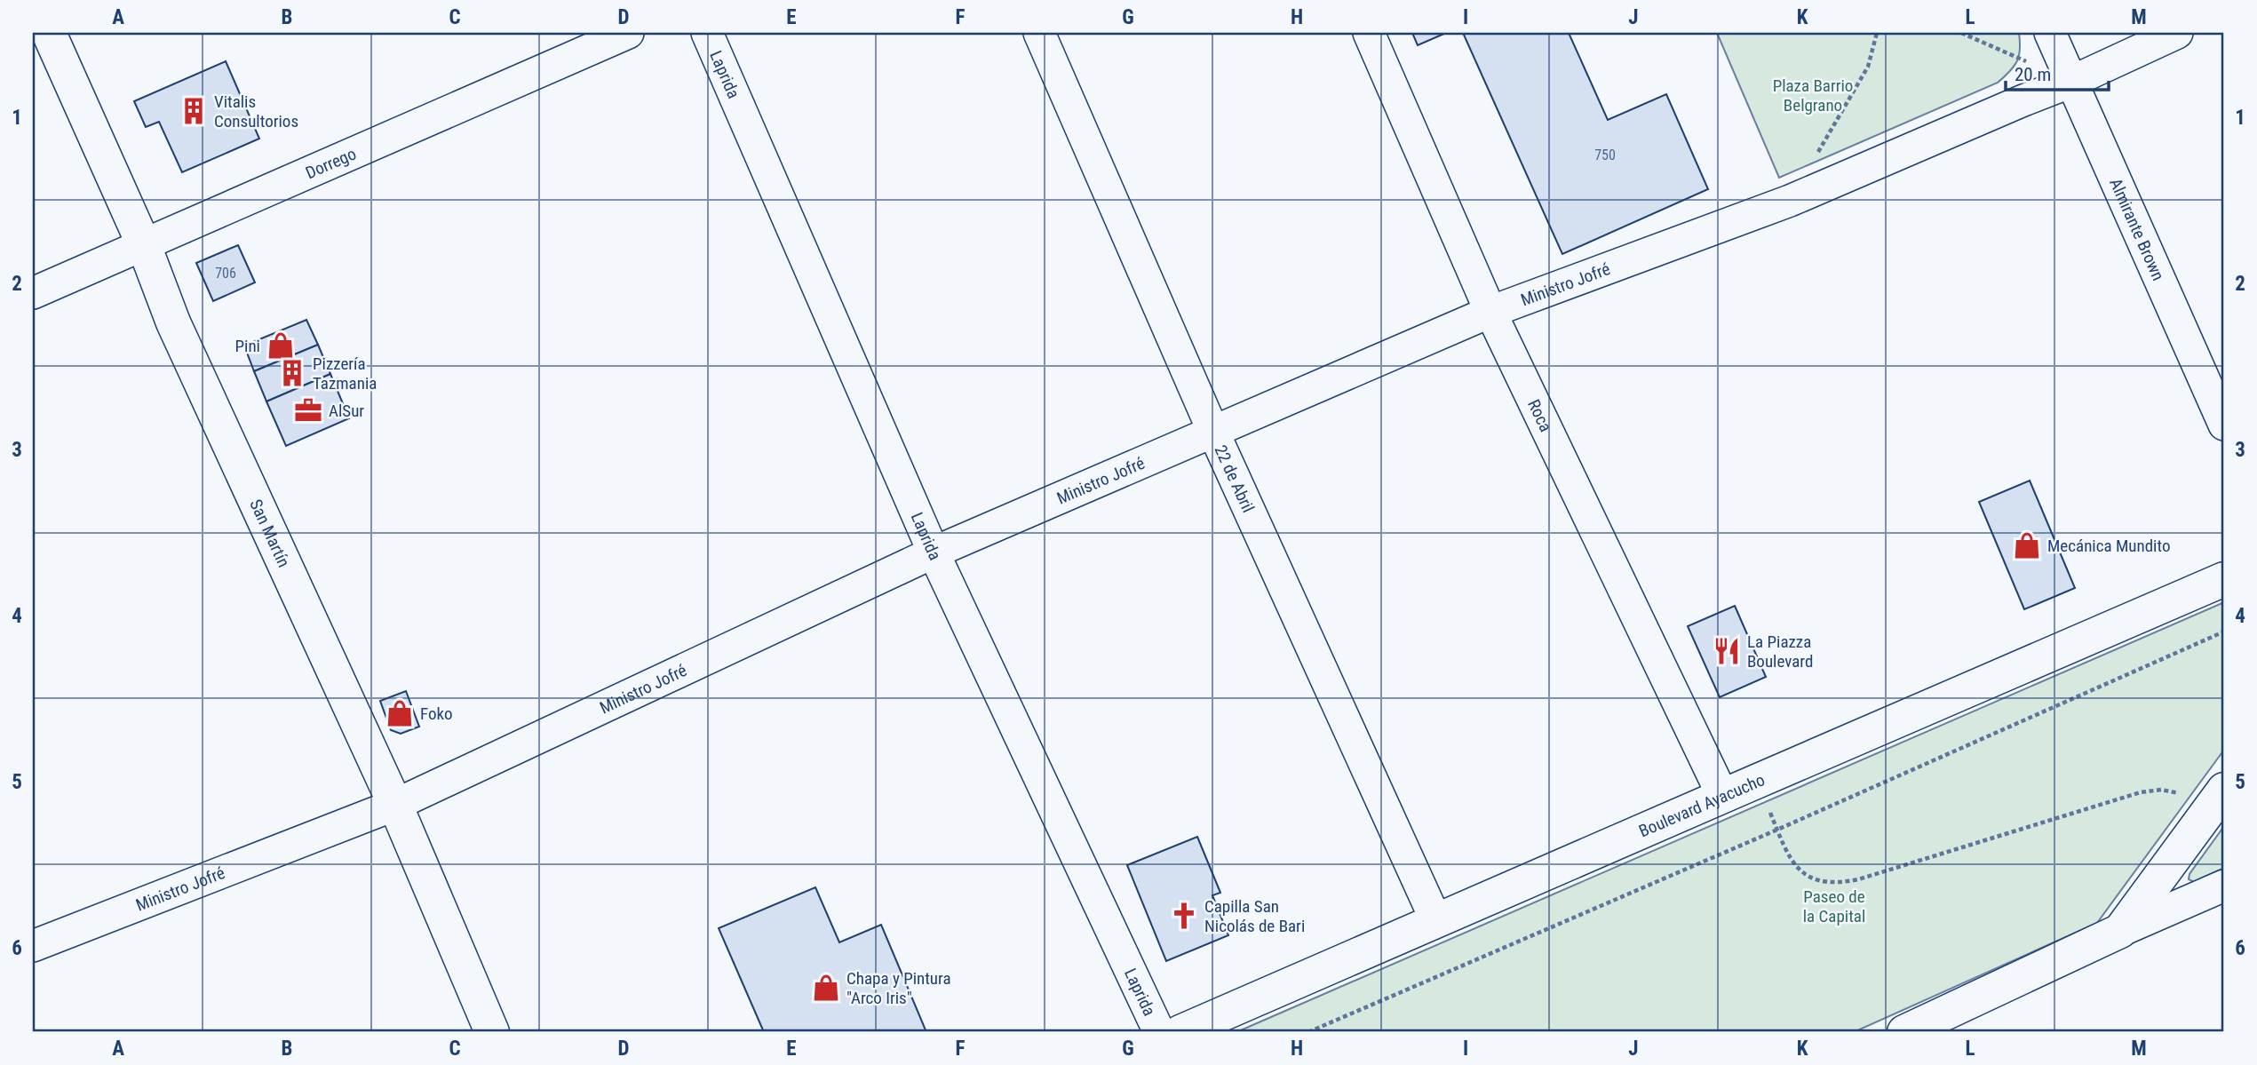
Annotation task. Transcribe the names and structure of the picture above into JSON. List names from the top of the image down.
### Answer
{
  "streets": {
    "main road": ["San Martín", "Boulevard Ayacucho"],
    "street": [
      "Laprida",
      "Dorrego",
      "Almirante Brown",
      "Ministro Jofré",
      "Roca",
      "22 de Abril"
    ]
  },
  "crossings": [
    ["Laprida", "Ministro Jofré"],
    ["Dorrego", "San Martín"],
    ["Almirante Brown", "Ministro Jofré"],
    ["Ministro Jofré", "Roca"],
    ["Ministro Jofré", "22 de Abril"],
    ["Ministro Jofré", "San Martín"],
    ["Roca", "Boulevard Ayacucho"],
    ["22 de Abril", "Boulevard Ayacucho"]
  ],
  "parks": ["Plaza Barrio Belgrano", "Paseo de la Capital"],
  "places": {
    "building": ["Vitalis Consultorios", "Pizzería Tazmania"],
    "shop": [
      "Pini",
      "Mecánica Mundito",
      "Foko",
      "Chapa y Pintura \"Arco Iris\""
    ],
    "office": ["AlSur"],
    "restaurant": ["La Piazza Boulevard"],
    "church": ["Capilla San Nicolás de Bari"]
  },
  "house_numbers": ["750", "706"],
  "scale_bar": "20 m",
  "grid": {
    "columns": [
      "A",
      "B",
      "C",
      "D",
      "E",
      "F",
      "G",
      "H",
      "I",
      "J",
      "K",
      "L",
      "M"
    ],
    "rows": [
      "1",
      "2",
      "3",
      "4",
      "5",
      "6"
    ]
  }
}
